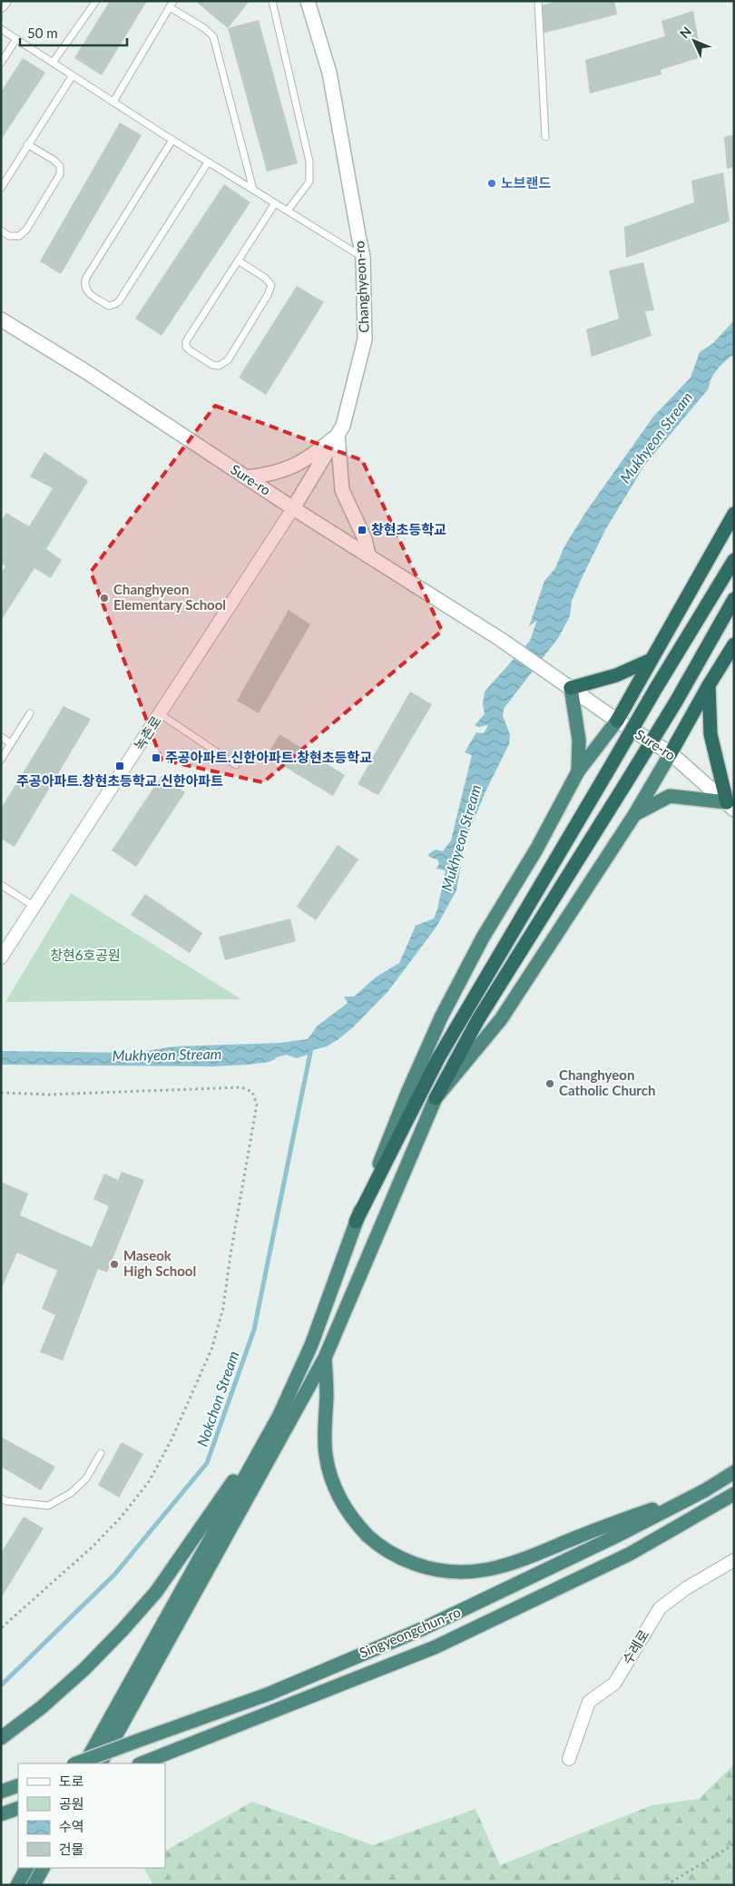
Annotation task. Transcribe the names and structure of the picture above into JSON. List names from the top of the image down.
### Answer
{
  "streets": {
    "highway": ["Singyeongchun-ro"],
    "main road": ["Changhyeon-ro", "Sure-ro"],
    "street": ["녹촌로", "수레로"]
  },
  "crossings": [
    ["Changhyeon-ro", "Sure-ro"],
    ["Changhyeon-ro", "녹촌로"],
    ["Sure-ro", "녹촌로"]
  ],
  "water": ["Mukhyeon Stream", "Nokchon Stream"],
  "parks": ["창현6호공원"],
  "places": {
    "other": [
      "노브랜드",
      "Changhyeon Elementary School",
      "Changhyeon Catholic Church",
      "Maseok High School"
    ],
    "transit": ["창현초등학교", "주공아파트.신한아파트.창현초등학교", "주공아파트.창현초등학교.신한아파트"]
  },
  "legend": [
    "도로",
    "공원",
    "수역",
    "건물"
  ],
  "scale_bar": "50 m",
  "north": "top left"
}
